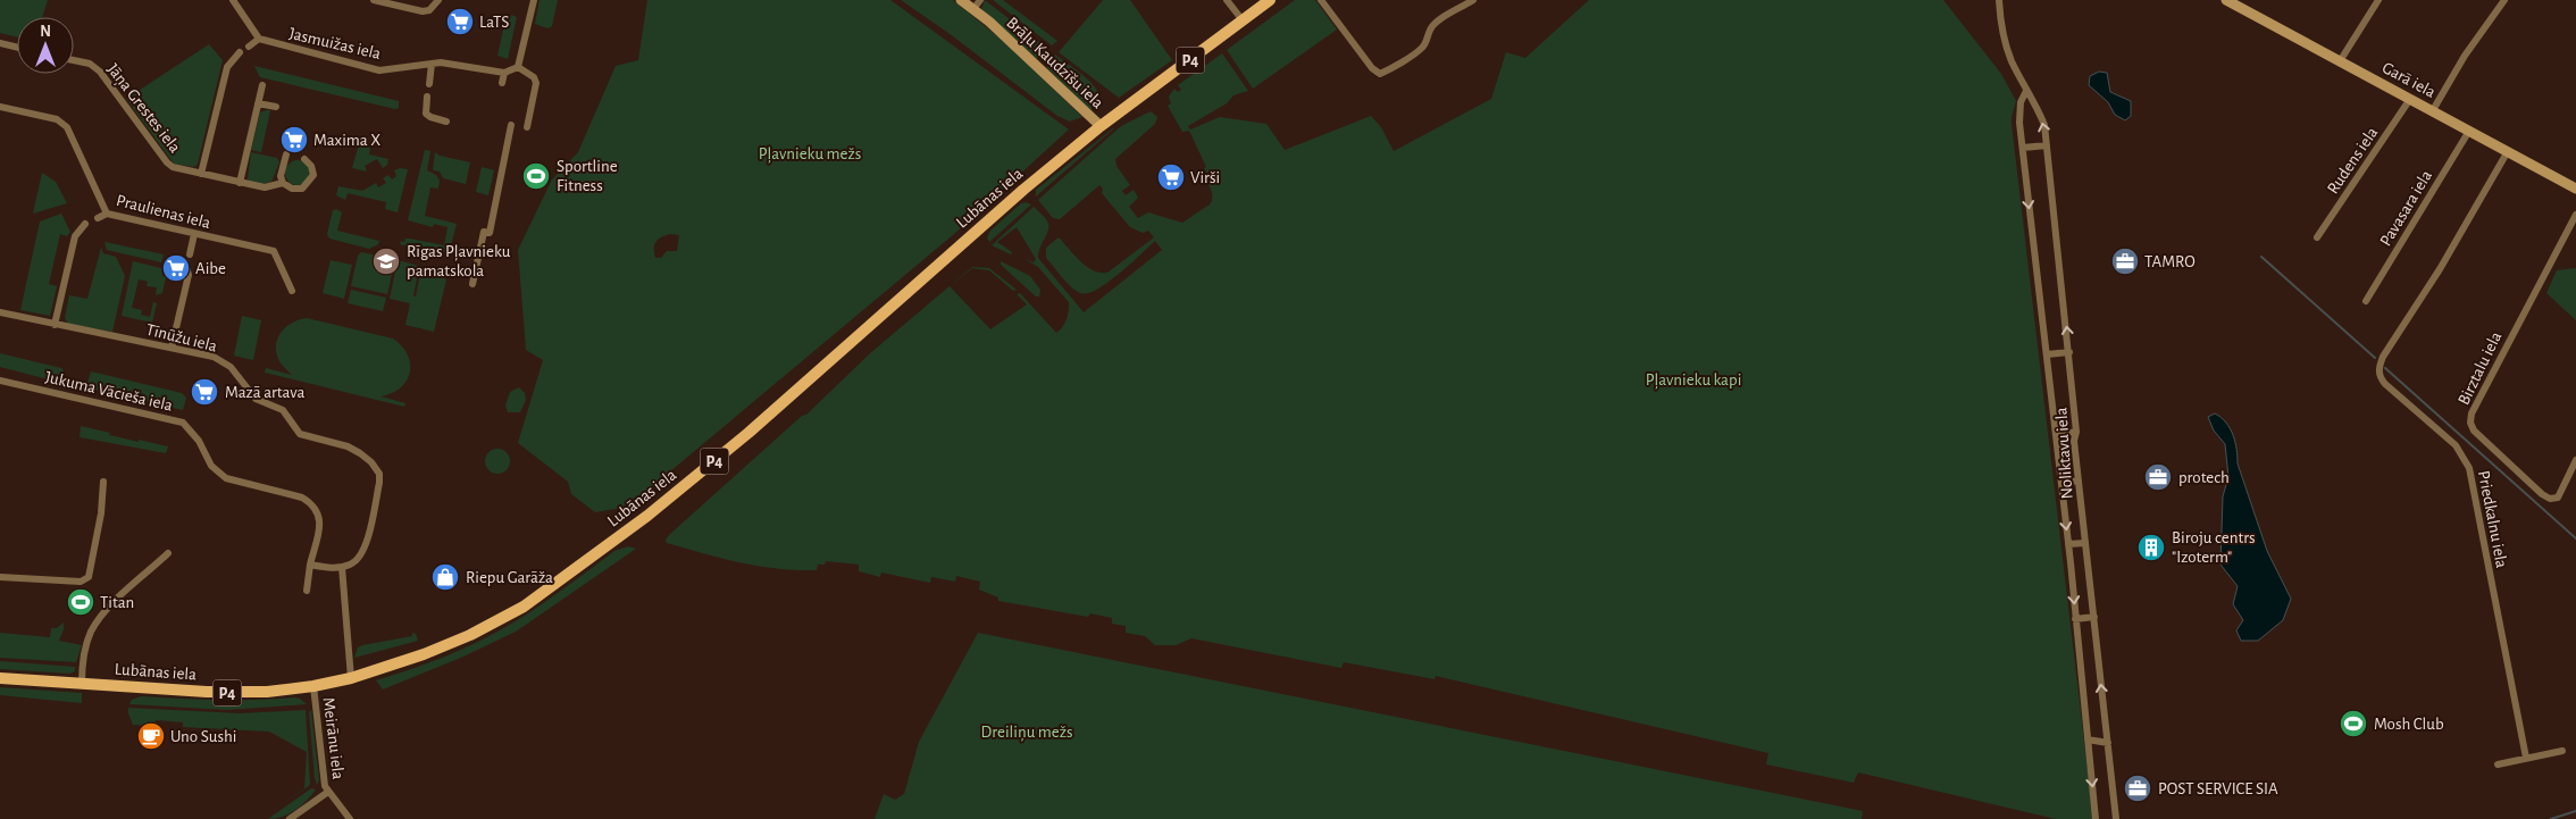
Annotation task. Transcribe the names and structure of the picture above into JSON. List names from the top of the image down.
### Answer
{
  "streets": {
    "main road": ["P4", "Lubānas iela"],
    "street": [
      "Jasmuižas iela",
      "Brāļu Kaudzīšu iela",
      "Garā iela",
      "Jāņa Grestes iela",
      "Rudens iela",
      "Pavasara iela",
      "Praulienas iela",
      "Tīnūžu iela",
      "Birztalu iela",
      "Jukuma Vācieša iela",
      "Noliktavu iela",
      "Priedkalnu iela",
      "Meirānu iela"
    ]
  },
  "crossings": [
    ["Brāļu Kaudzīšu iela", "Lubānas iela"],
    ["Garā iela", "Rudens iela"],
    ["Garā iela", "Pavasara iela"],
    ["Garā iela", "Priedkalnu iela"],
    ["Lubānas iela", "Meirānu iela"]
  ],
  "parks": ["Pļavnieku mežs", "Pļavnieku kapi", "Dreiliņu mežs"],
  "places": {
    "supermarket": [
      "LaTS",
      "Maxima X",
      "Virši",
      "Aibe",
      "Mazā artava"
    ],
    "sports": ["Sportline Fitness", "Titan", "Mosh Club"],
    "school or university": ["Rīgas Pļavnieku pamatskola"],
    "office": ["TAMRO", "protech", "POST SERVICE SIA"],
    "building": ["Biroju centrs \"Izoterm\""],
    "shop": ["Riepu Garāža"],
    "cafe": ["Uno Sushi"]
  },
  "north": "top"
}
